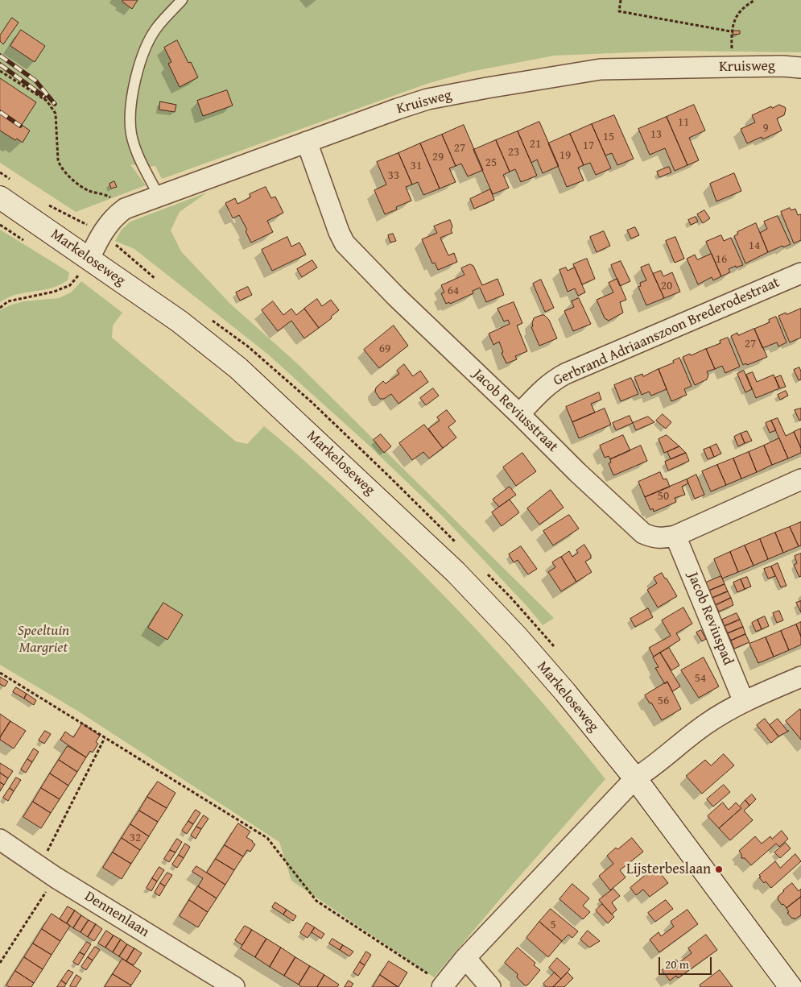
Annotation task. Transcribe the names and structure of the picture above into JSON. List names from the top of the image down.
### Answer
{
  "streets": {
    "main road": ["Markeloseweg"],
    "street": [
      "Kruisweg",
      "Gerbrand Adriaanszoon Brederodestraat",
      "Jacob Reviusstraat",
      "Jacob Reviuspad",
      "Dennenlaan"
    ]
  },
  "crossings": [
    ["Kruisweg", "Markeloseweg"],
    ["Kruisweg", "Jacob Reviusstraat"],
    ["Gerbrand Adriaanszoon Brederodestraat", "Jacob Reviusstraat"],
    ["Jacob Reviusstraat", "Jacob Reviuspad"]
  ],
  "parks": ["Speeltuin Margriet"],
  "places": ["Lijsterbeslaan"],
  "house_numbers": [
    "11",
    "9",
    "13",
    "15",
    "21",
    "17",
    "27",
    "23",
    "19",
    "29",
    "25",
    "31",
    "33",
    "14",
    "16",
    "20",
    "64",
    "27",
    "69",
    "50",
    "54",
    "56",
    "32",
    "5"
  ],
  "scale_bar": "20 m"
}
